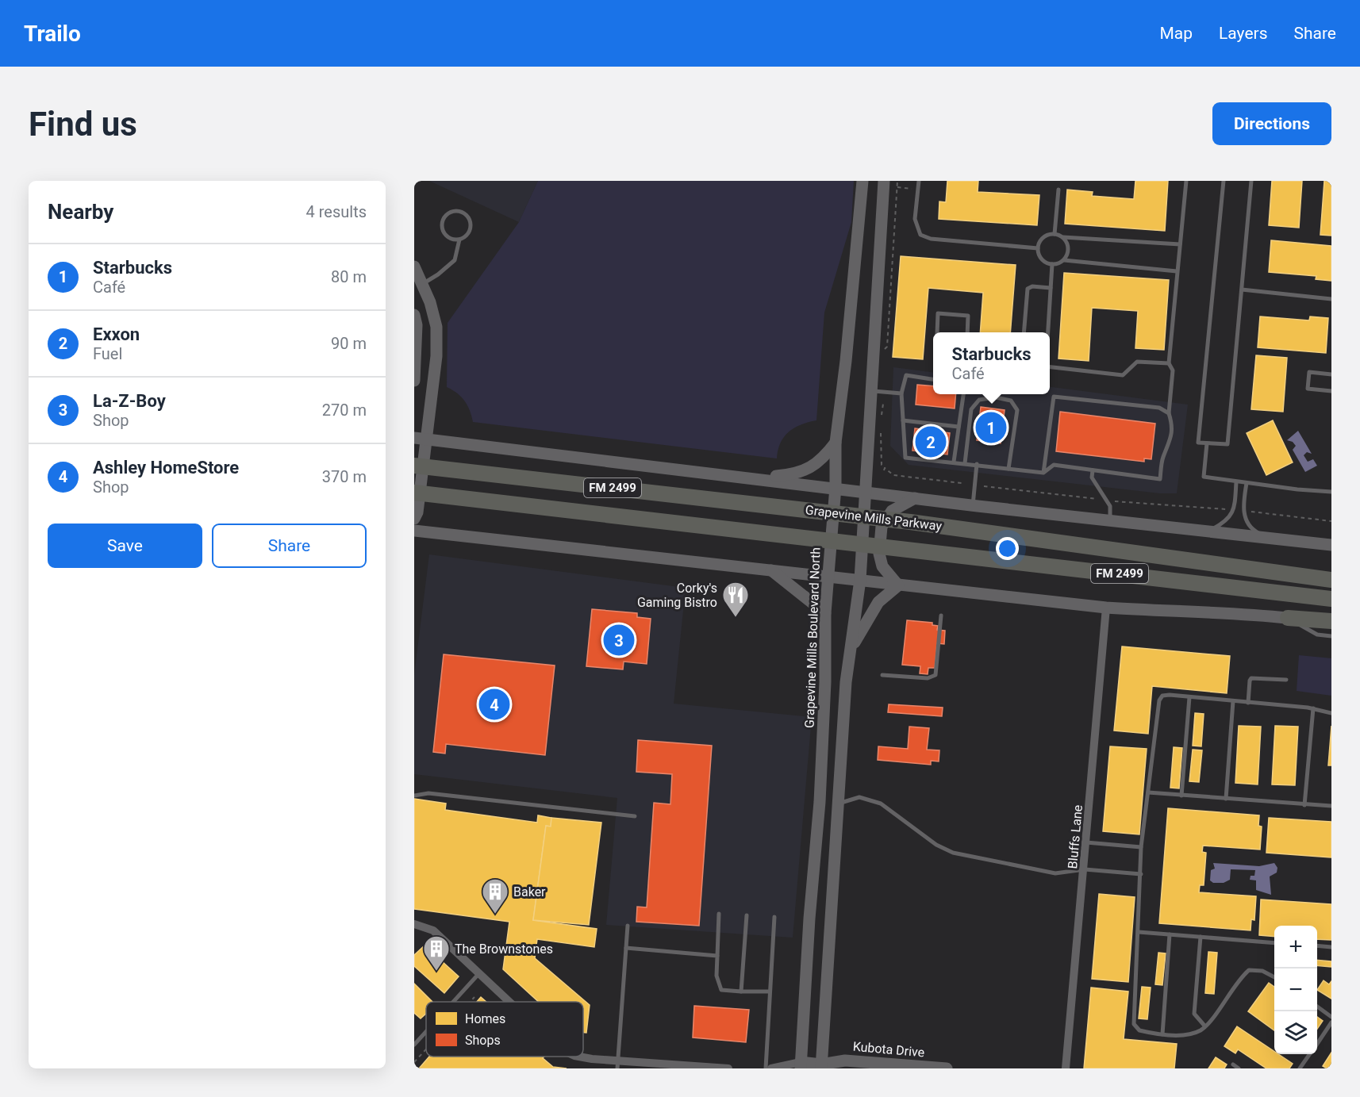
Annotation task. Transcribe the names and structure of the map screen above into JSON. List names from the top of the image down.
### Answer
{
  "streets": {
    "highway": ["FM 2499", "Grapevine Mills Parkway"],
    "main road": ["Grapevine Mills Boulevard North", "Kubota Drive"],
    "street": ["Bluffs Lane"]
  },
  "crossings": [
    ["Grapevine Mills Parkway", "Grapevine Mills Boulevard North"],
    ["Grapevine Mills Boulevard North", "Kubota Drive"]
  ],
  "places": {
    "restaurant": ["Corky's Gaming Bistro"],
    "building": ["Baker", "The Brownstones"]
  },
  "legend": ["Homes", "Shops"],
  "page": {
    "header": "Trailo",
    "nav": ["Map", "Layers", "Share"],
    "buttons": [
      "Directions",
      ["Save", "Share"]
    ],
    "title": "Find us",
    "heading": ["Nearby", "4 results"],
    "list": [
      {
        "mark": "1",
        "name": "Starbucks",
        "note": "Café",
        "value": "80 m"
      },
      {
        "mark": "2",
        "name": "Exxon",
        "note": "Fuel",
        "value": "90 m"
      },
      {
        "mark": "3",
        "name": "La-Z-Boy",
        "note": "Shop",
        "value": "270 m"
      },
      {
        "mark": "4",
        "name": "Ashley HomeStore",
        "note": "Shop",
        "value": "370 m"
      }
    ],
    "popup": ["Starbucks", "Café"],
    "pins": [
      "1",
      "2",
      "3",
      "4"
    ],
    "map_buttons": ["+", "−"]
  }
}
